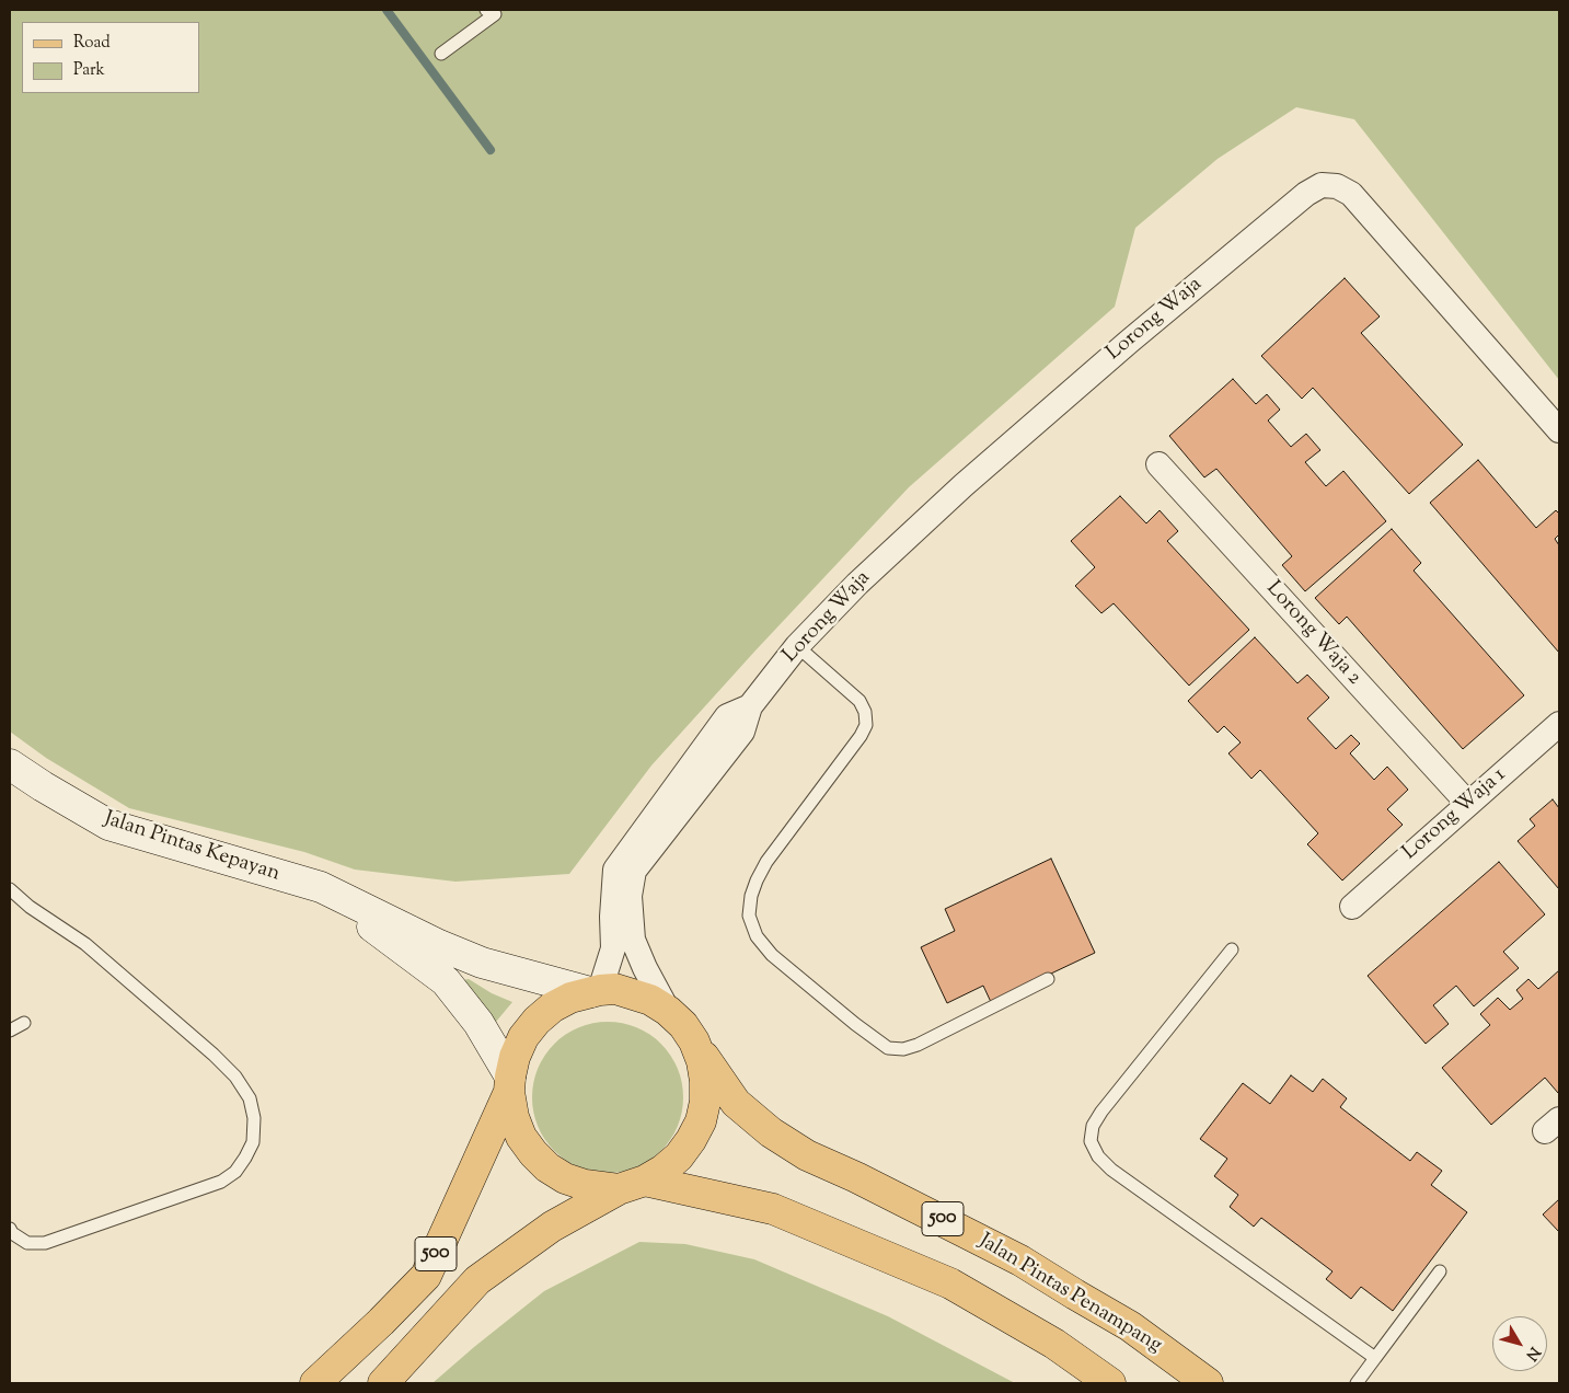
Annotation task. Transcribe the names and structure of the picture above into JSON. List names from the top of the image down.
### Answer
{
  "streets": {
    "main road": ["500", "Jalan Pintas Penampang"],
    "street": [
      "Lorong Waja",
      "Lorong Waja 2",
      "Lorong Waja 1",
      "Jalan Pintas Kepayan"
    ]
  },
  "crossings": [
    ["Lorong Waja", "Jalan Pintas Kepayan"],
    ["Lorong Waja", "500"],
    ["Lorong Waja 2", "Lorong Waja 1"],
    ["Jalan Pintas Kepayan", "500"],
    ["500", "Jalan Pintas Penampang"]
  ],
  "legend": ["Road", "Park"],
  "north": "bottom right"
}
